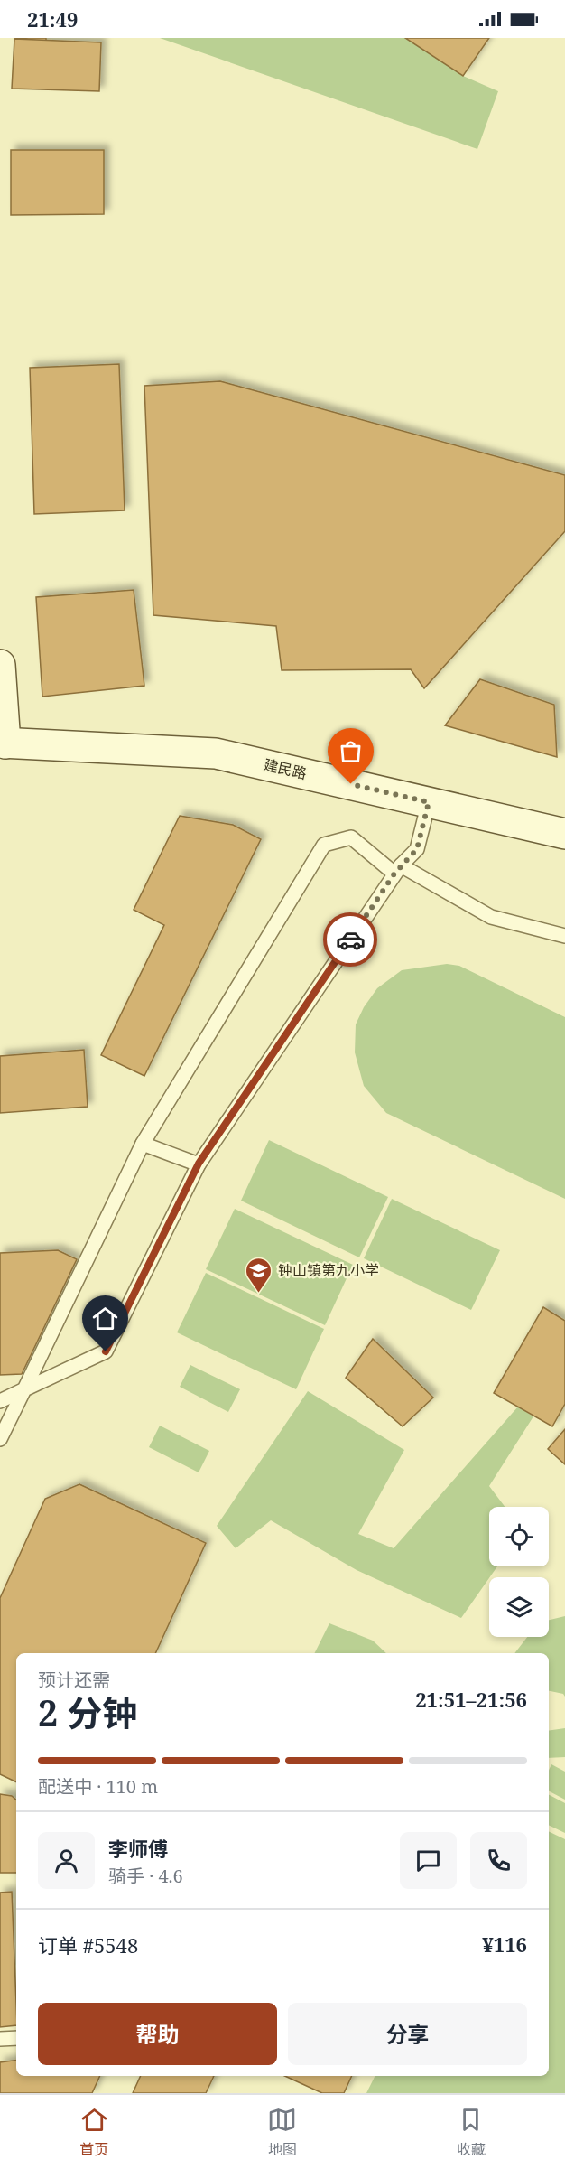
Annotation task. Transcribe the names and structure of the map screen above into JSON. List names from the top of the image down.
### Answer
{
  "streets": {
    "street": ["建民路"]
  },
  "places": {
    "school or university": ["钟山镇第九小学"]
  },
  "page": {
    "status": "21:49",
    "heading": ["2 分钟", "预计还需", "21:51–21:56"],
    "panel": [
      "李师傅",
      "骑手 · 4.6",
      "订单 #5548",
      "¥116"
    ],
    "bar": "配送中 · 110 m",
    "buttons": ["帮助", "分享"],
    "tabs": ["首页", "地图", "收藏"]
  }
}
